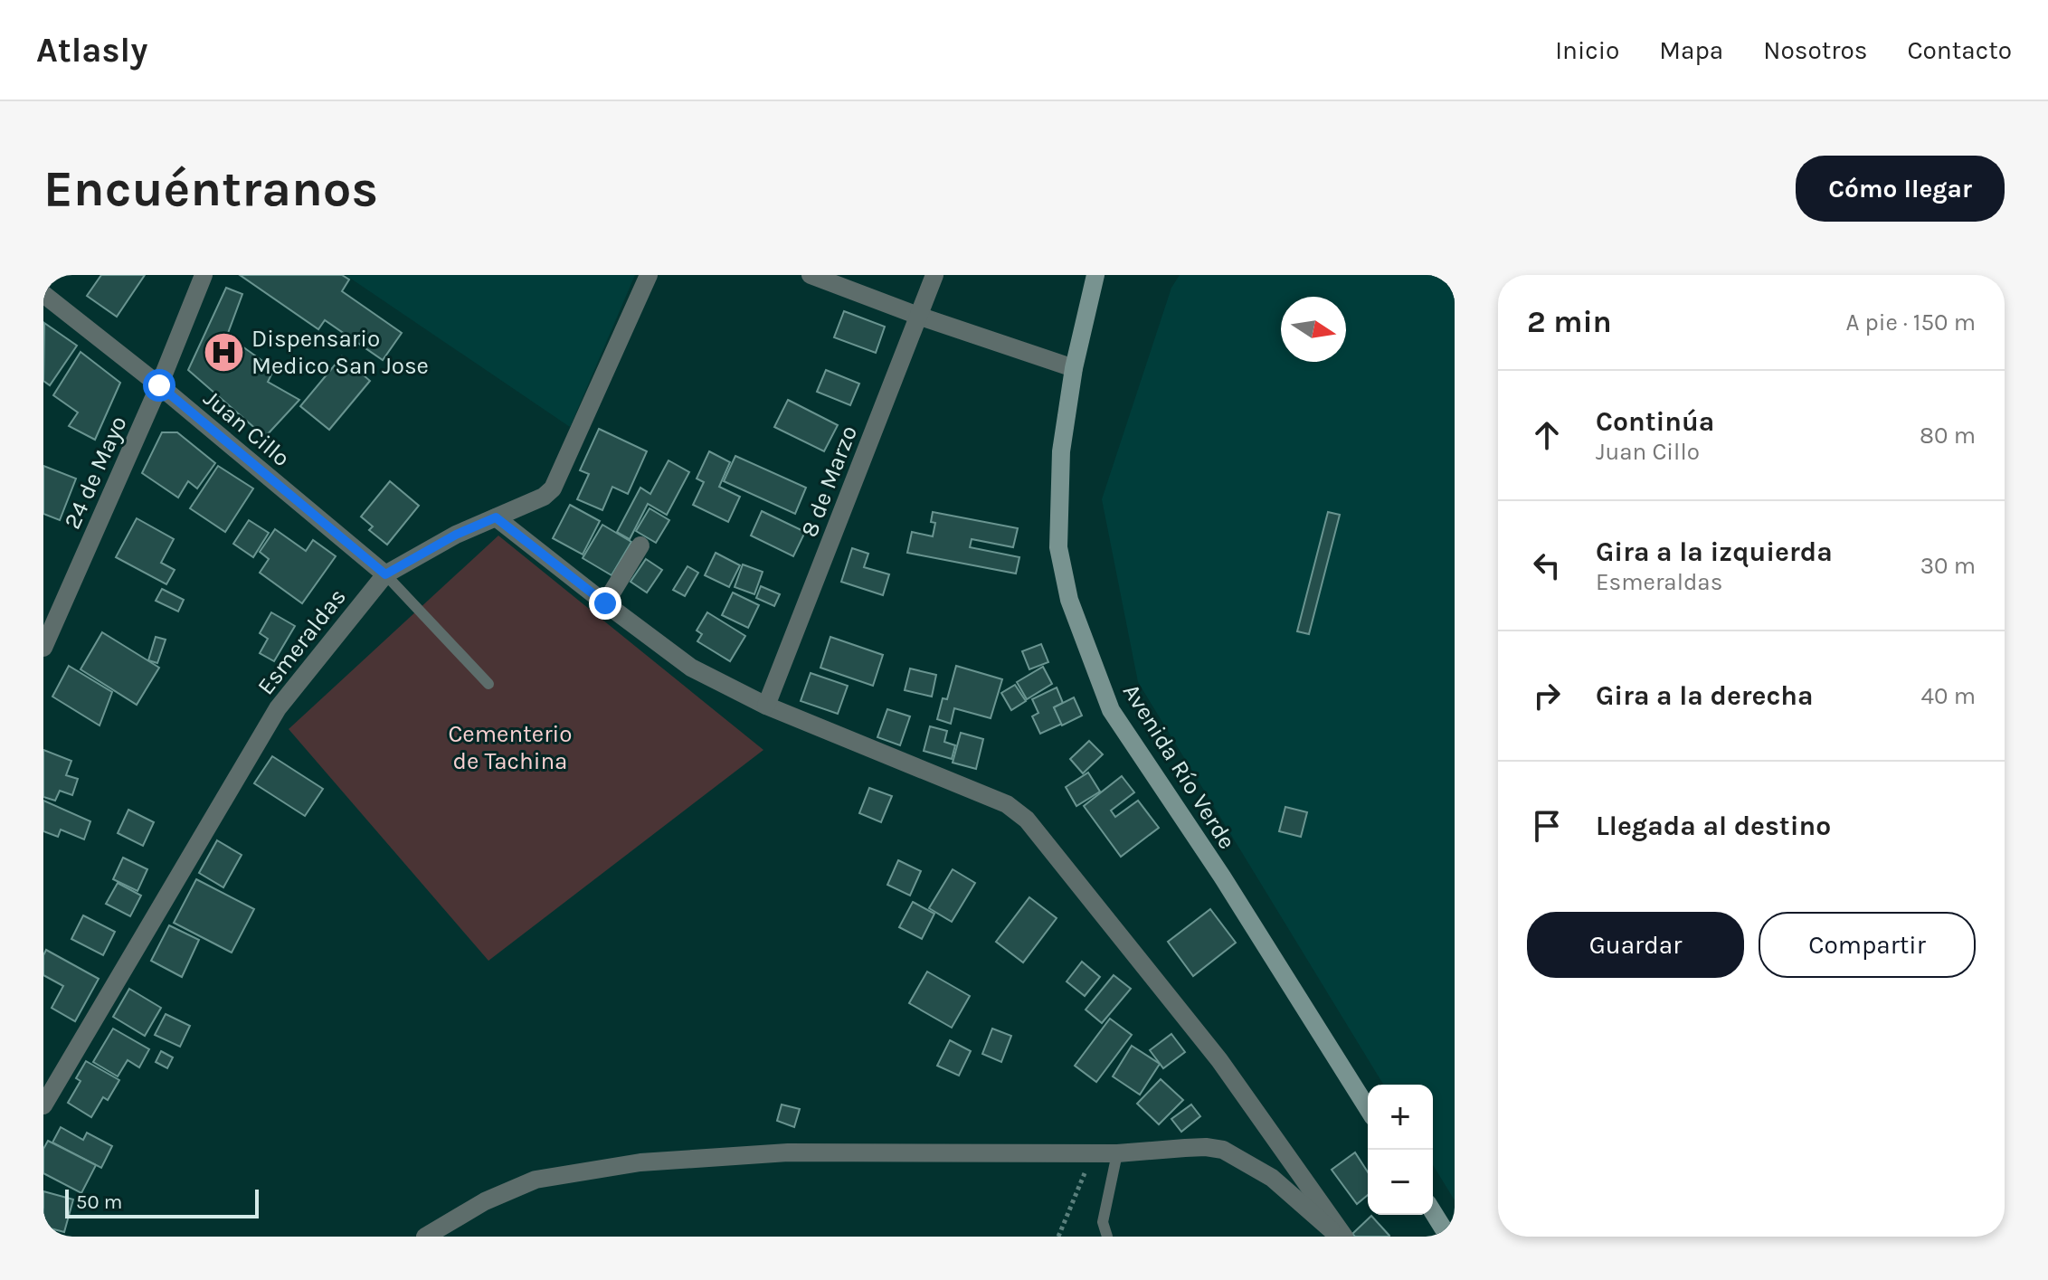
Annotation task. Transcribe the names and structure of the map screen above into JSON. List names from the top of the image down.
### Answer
{
  "streets": {
    "main road": ["Avenida Río Verde"],
    "street": [
      "Juan Cillo",
      "24 de Mayo",
      "8 de Marzo",
      "Esmeraldas"
    ]
  },
  "crossings": [
    ["Juan Cillo", "24 de Mayo"],
    ["Juan Cillo", "Esmeraldas"]
  ],
  "parks": ["Cementerio de Tachina"],
  "places": {
    "hospital": ["Dispensario Medico San Jose"]
  },
  "scale_bar": "50 m",
  "north": "right",
  "page": {
    "header": "Atlasly",
    "nav": [
      "Inicio",
      "Mapa",
      "Nosotros",
      "Contacto"
    ],
    "buttons": [
      "Cómo llegar",
      ["Guardar", "Compartir"]
    ],
    "title": "Encuéntranos",
    "heading": ["2 min", "A pie · 150 m"],
    "list": [
      ["Continúa", "Juan Cillo", "80 m"],
      ["Gira a la izquierda", "Esmeraldas", "30 m"],
      ["Gira a la derecha", "40 m"],
      "Llegada al destino"
    ],
    "map_buttons": ["+", "−"],
    "scale": "50 m"
  }
}
